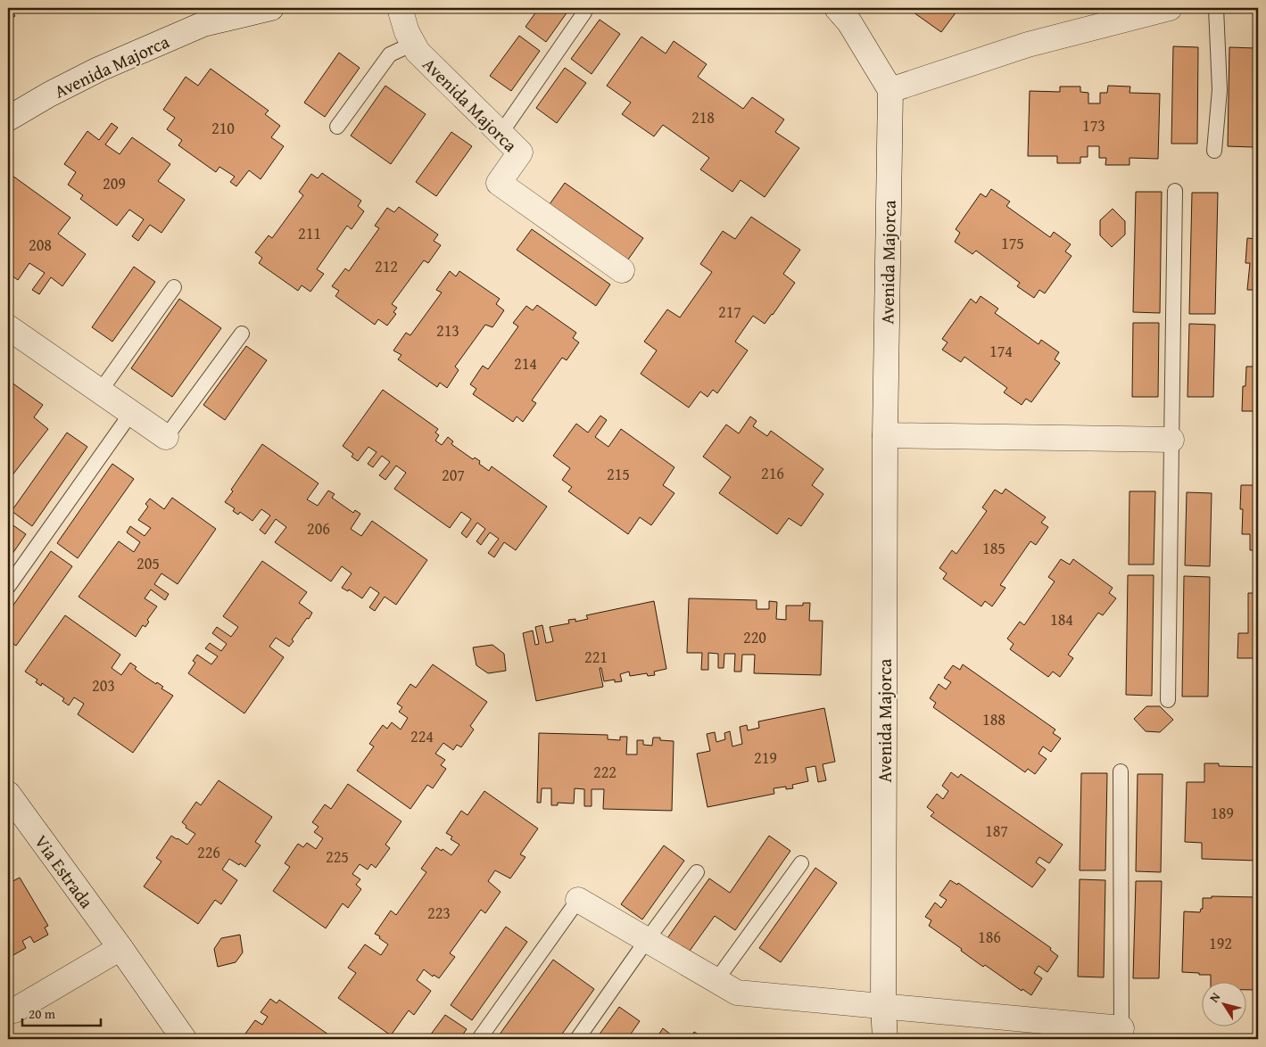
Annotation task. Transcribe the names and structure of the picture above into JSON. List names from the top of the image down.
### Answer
{
  "streets": {
    "street": ["Avenida Majorca", "Via Estrada"]
  },
  "house_numbers": [
    "218",
    "173",
    "210",
    "209",
    "211",
    "175",
    "208",
    "212",
    "217",
    "213",
    "174",
    "214",
    "216",
    "215",
    "207",
    "206",
    "185",
    "205",
    "184",
    "220",
    "221",
    "203",
    "188",
    "224",
    "219",
    "222",
    "189",
    "187",
    "226",
    "225",
    "223",
    "186",
    "192"
  ],
  "scale_bar": "20 m",
  "north": "top left"
}
